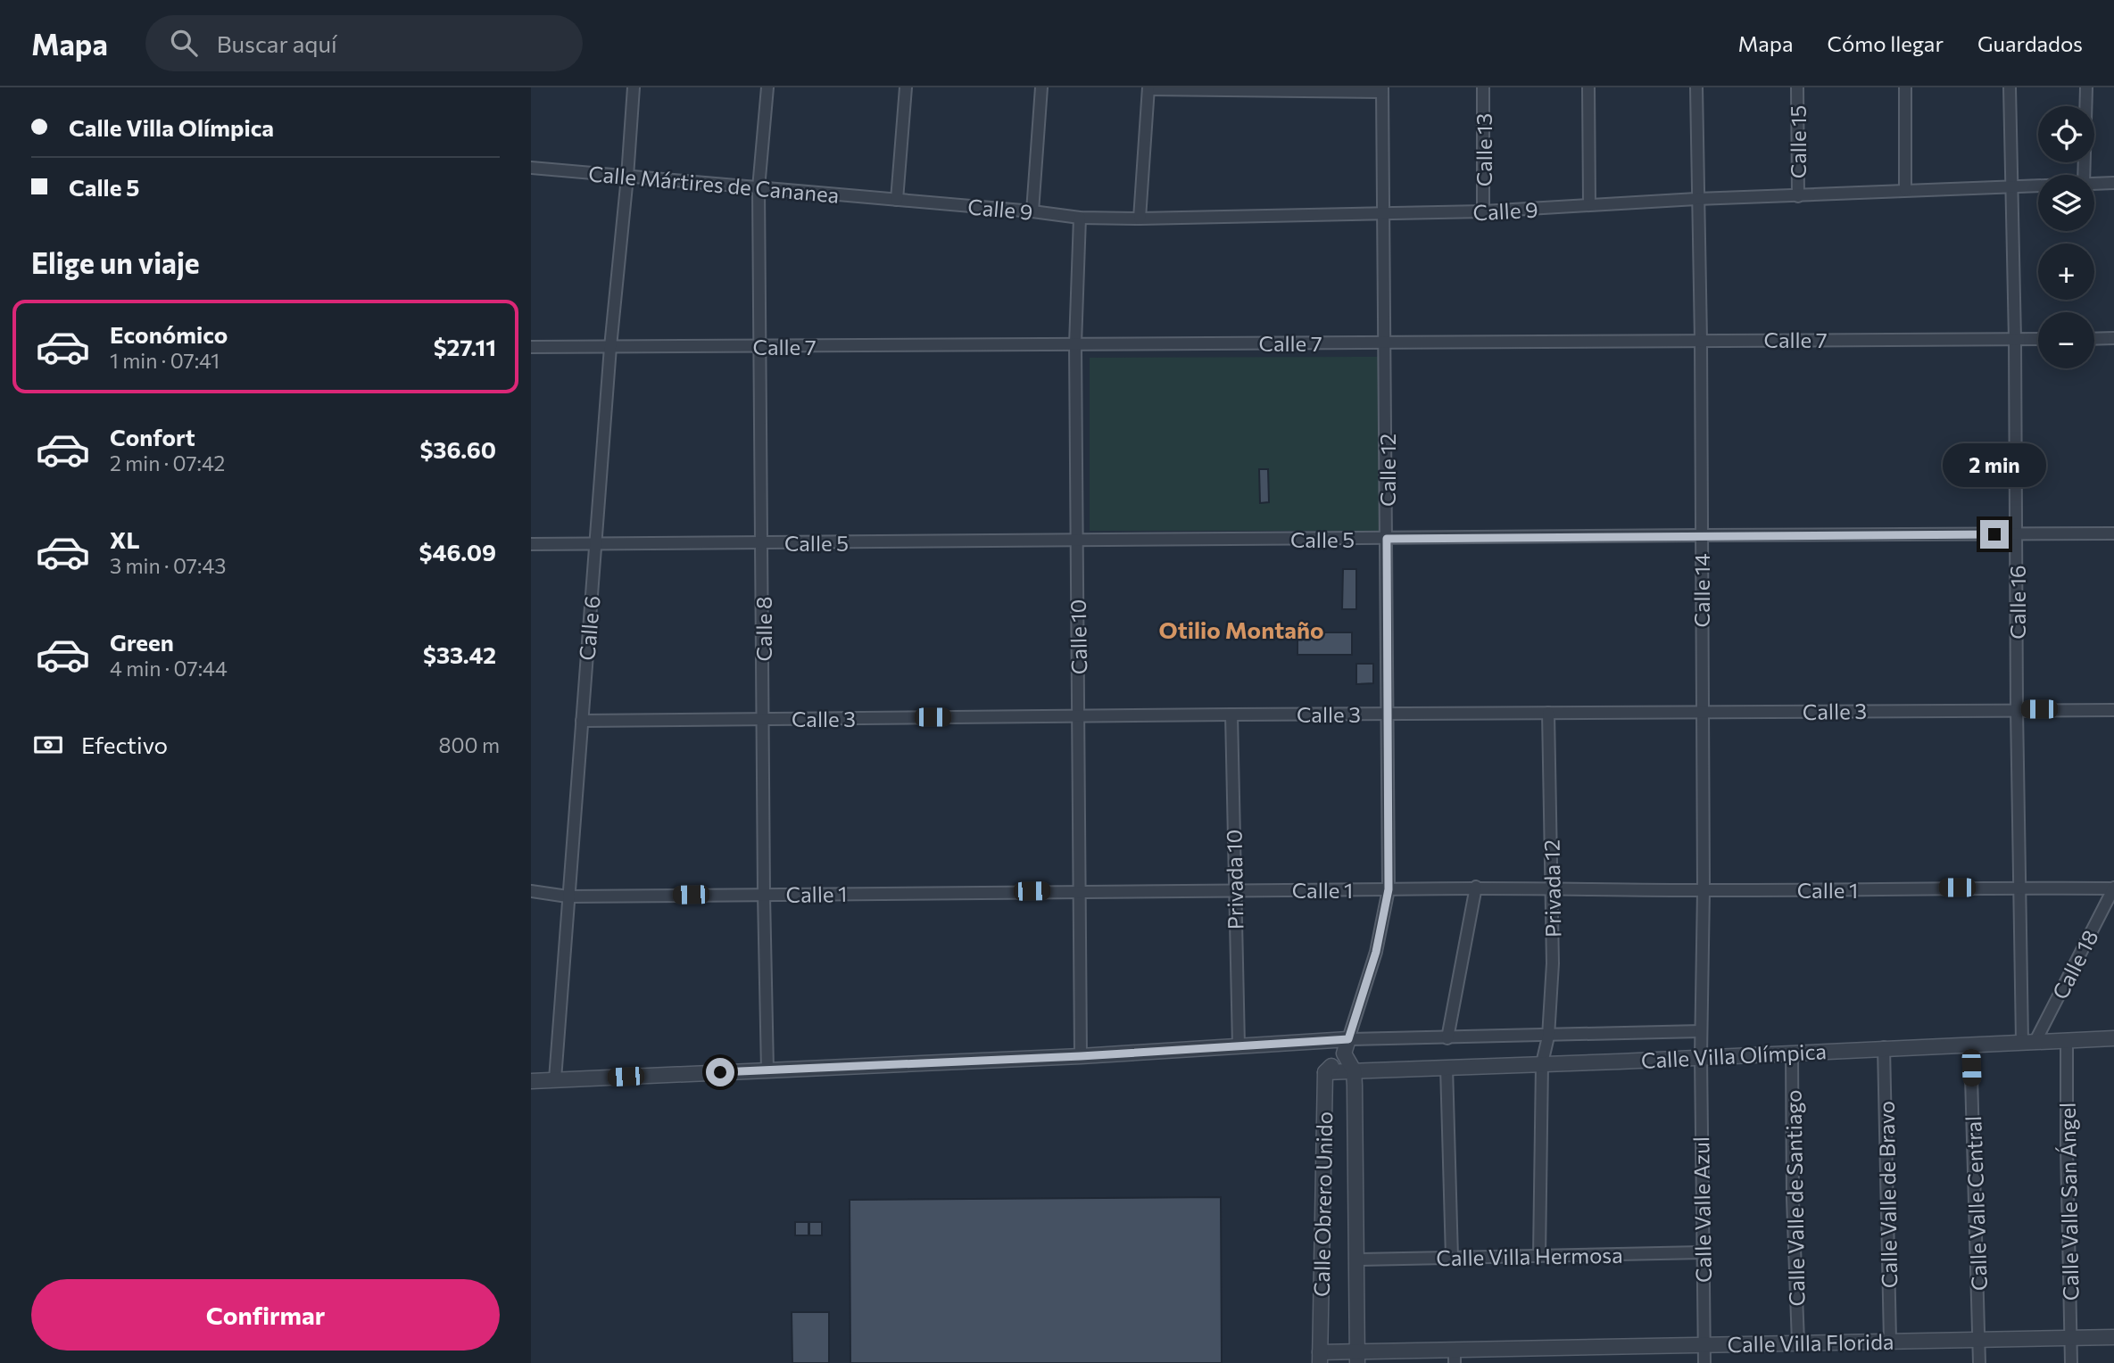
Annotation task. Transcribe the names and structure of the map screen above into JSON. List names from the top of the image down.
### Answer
{
  "streets": {
    "street": [
      "Calle 15",
      "Calle 13",
      "Calle Mártires de Cananea",
      "Calle 9",
      "Calle 7",
      "Calle 12",
      "Calle 5",
      "Calle 14",
      "Calle 16",
      "Calle 6",
      "Calle 8",
      "Calle 10",
      "Calle 3",
      "Privada 10",
      "Privada 12",
      "Calle 1",
      "Calle 18",
      "Calle Villa Olímpica",
      "Calle Valle de Bravo",
      "Calle Valle de Santiago",
      "Calle Valle San Ángel",
      "Calle Valle Central",
      "Calle Obrero Unido",
      "Calle Valle Azul",
      "Calle Villa Hermosa",
      "Calle Villa Florida"
    ]
  },
  "crossings": [
    ["Calle 15", "Calle 9"],
    ["Calle 13", "Calle 9"],
    ["Calle Mártires de Cananea", "Calle 9"],
    ["Calle Mártires de Cananea", "Calle 6"],
    ["Calle Mártires de Cananea", "Calle 8"],
    ["Calle 9", "Calle 12"],
    ["Calle 9", "Calle 14"],
    ["Calle 9", "Calle 16"],
    ["Calle 9", "Calle 10"],
    ["Calle 7", "Calle 12"],
    ["Calle 7", "Calle 14"],
    ["Calle 7", "Calle 16"],
    ["Calle 7", "Calle 6"],
    ["Calle 7", "Calle 8"],
    ["Calle 7", "Calle 10"],
    ["Calle 12", "Calle 5"],
    ["Calle 12", "Calle 3"],
    ["Calle 12", "Calle 1"],
    ["Calle 5", "Calle 14"],
    ["Calle 5", "Calle 16"],
    ["Calle 5", "Calle 6"],
    ["Calle 5", "Calle 8"],
    ["Calle 5", "Calle 10"],
    ["Calle 14", "Calle 3"],
    ["Calle 14", "Calle 1"],
    ["Calle 14", "Calle Villa Olímpica"],
    ["Calle 14", "Calle Valle Azul"],
    ["Calle 16", "Calle 3"],
    ["Calle 16", "Calle 1"],
    ["Calle 16", "Calle 18"],
    ["Calle 16", "Calle Villa Olímpica"],
    ["Calle 6", "Calle 3"],
    ["Calle 6", "Calle 1"],
    ["Calle 8", "Calle 3"],
    ["Calle 8", "Calle 1"],
    ["Calle 10", "Calle 3"],
    ["Calle 10", "Calle 1"],
    ["Calle 3", "Privada 10"],
    ["Calle 3", "Privada 12"],
    ["Privada 10", "Calle 1"],
    ["Privada 12", "Calle 1"],
    ["Privada 12", "Calle Villa Olímpica"],
    ["Privada 12", "Calle Villa Hermosa"],
    ["Calle 1", "Calle 18"],
    ["Calle 18", "Calle Villa Olímpica"],
    ["Calle Villa Olímpica", "Calle Valle de Bravo"],
    ["Calle Villa Olímpica", "Calle Valle de Santiago"],
    ["Calle Villa Olímpica", "Calle Valle San Ángel"],
    ["Calle Villa Olímpica", "Calle Valle Central"],
    ["Calle Villa Olímpica", "Calle Obrero Unido"],
    ["Calle Villa Olímpica", "Calle Valle Azul"],
    ["Calle Valle de Bravo", "Calle Villa Florida"],
    ["Calle Valle de Santiago", "Calle Villa Florida"],
    ["Calle Valle San Ángel", "Calle Villa Florida"],
    ["Calle Valle Central", "Calle Villa Florida"],
    ["Calle Obrero Unido", "Calle Villa Hermosa"],
    ["Calle Obrero Unido", "Calle Villa Florida"],
    ["Calle Valle Azul", "Calle Villa Hermosa"],
    ["Calle Valle Azul", "Calle Villa Florida"]
  ],
  "districts": ["Otilio Montaño"],
  "page": {
    "header": "Mapa",
    "search": "Buscar aquí",
    "nav": ["Mapa", "Cómo llegar", "Guardados"],
    "banner": ["Calle Villa Olímpica", "Calle 5"],
    "map_buttons": ["+", "−"],
    "heading": "Elige un viaje",
    "list": [
      {
        "name": "Económico",
        "note": "1 min · 07:41",
        "value": "$27.11"
      },
      {
        "name": "Confort",
        "note": "2 min · 07:42",
        "value": "$36.60"
      },
      {
        "name": "XL",
        "note": "3 min · 07:43",
        "value": "$46.09"
      },
      {
        "name": "Green",
        "note": "4 min · 07:44",
        "value": "$33.42"
      }
    ],
    "bubble": "2 min",
    "pay": ["Efectivo", "800 m"],
    "buttons": "Confirmar"
  }
}
